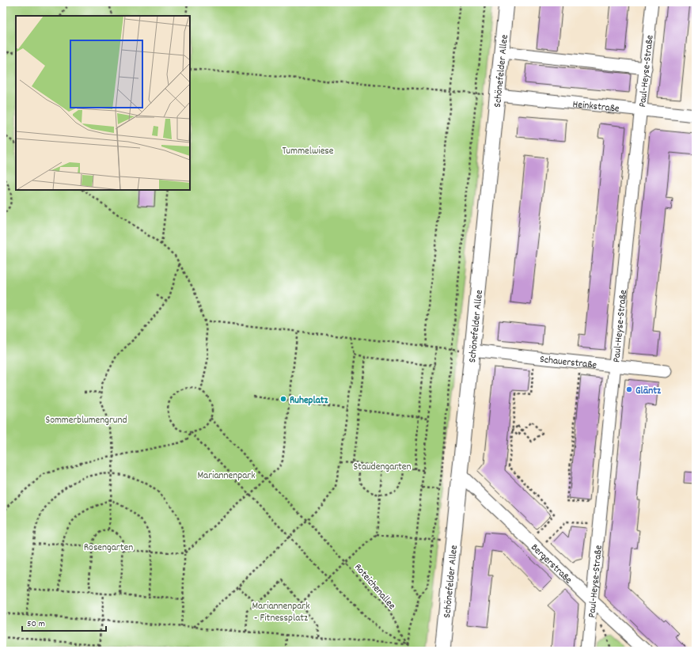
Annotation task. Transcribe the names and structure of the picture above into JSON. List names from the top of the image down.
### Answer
{
  "streets": {
    "main road": ["Schönefelder Allee"],
    "street": [
      "Paul-Heyse-Straße",
      "Heinkstraße",
      "Schauerstraße",
      "Bergerstraße"
    ],
    "path": ["Roteichenallee"]
  },
  "crossings": [
    ["Schönefelder Allee", "Heinkstraße"],
    ["Schönefelder Allee", "Schauerstraße"],
    ["Schönefelder Allee", "Bergerstraße"],
    ["Paul-Heyse-Straße", "Heinkstraße"],
    ["Paul-Heyse-Straße", "Schauerstraße"],
    ["Paul-Heyse-Straße", "Bergerstraße"]
  ],
  "parks": [
    "Tummelwiese",
    "Sommerblumengrund",
    "Staudengarten",
    "Mariannenpark",
    "Rosengarten",
    "Mariannenpark - Fitnessplatz"
  ],
  "places": ["Gläntz", "Ruheplatz"],
  "scale_bar": "50 m"
}
